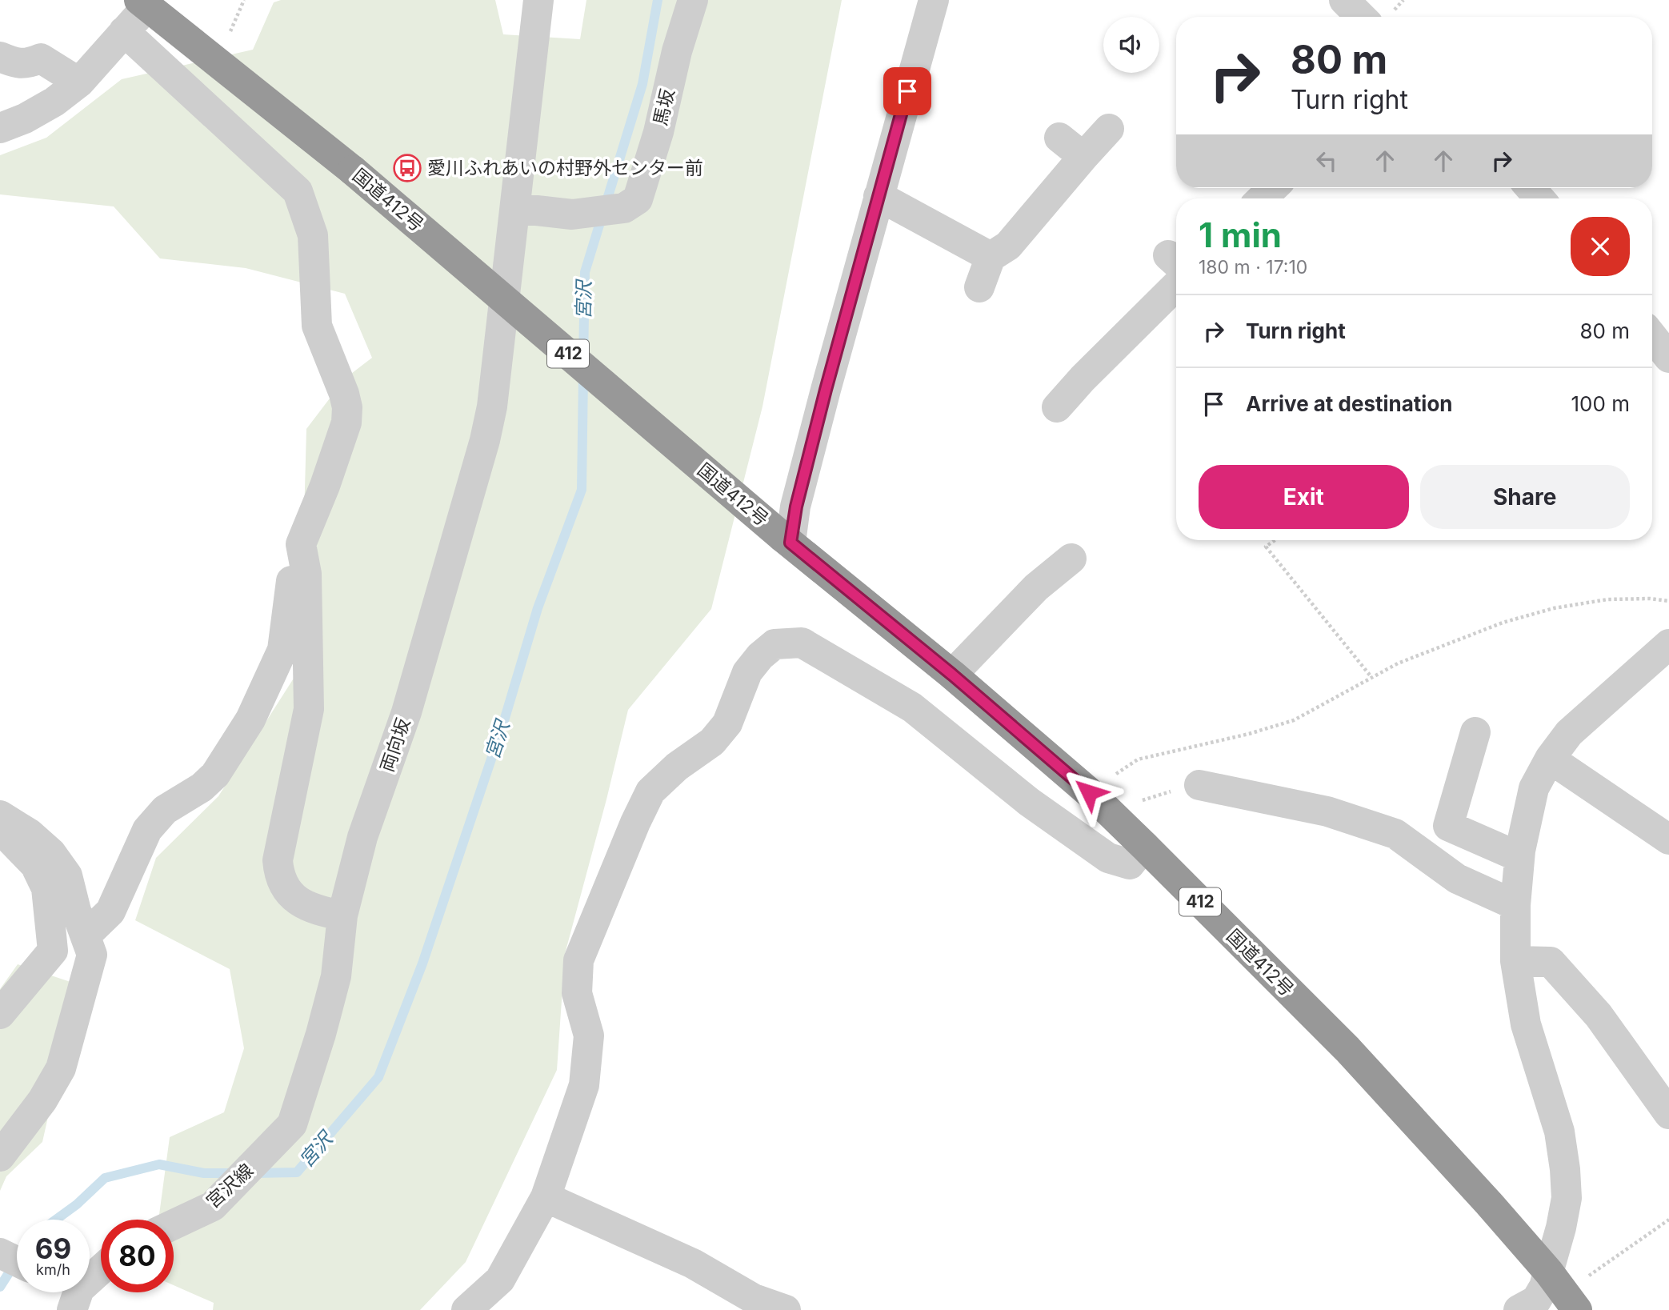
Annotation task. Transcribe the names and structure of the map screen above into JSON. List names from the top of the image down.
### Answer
{
  "streets": {
    "highway": ["国道412号", "412"],
    "street": ["馬坂", "両向坂", "宮沢線"]
  },
  "crossings": [
    ["馬坂", "両向坂"],
    ["両向坂", "宮沢線"]
  ],
  "water": ["宮沢"],
  "places": {
    "bus stop": ["愛川ふれあいの村野外センター前"]
  },
  "page": {
    "turn": ["80 m", "Turn right"],
    "heading": ["1 min", "180 m · 17:10"],
    "list": [
      {
        "name": "Turn right",
        "value": "80 m"
      },
      {
        "name": "Arrive at destination",
        "value": "100 m"
      }
    ],
    "buttons": ["Exit", "Share"],
    "speed": "69 km/h",
    "limit": "80"
  }
}
